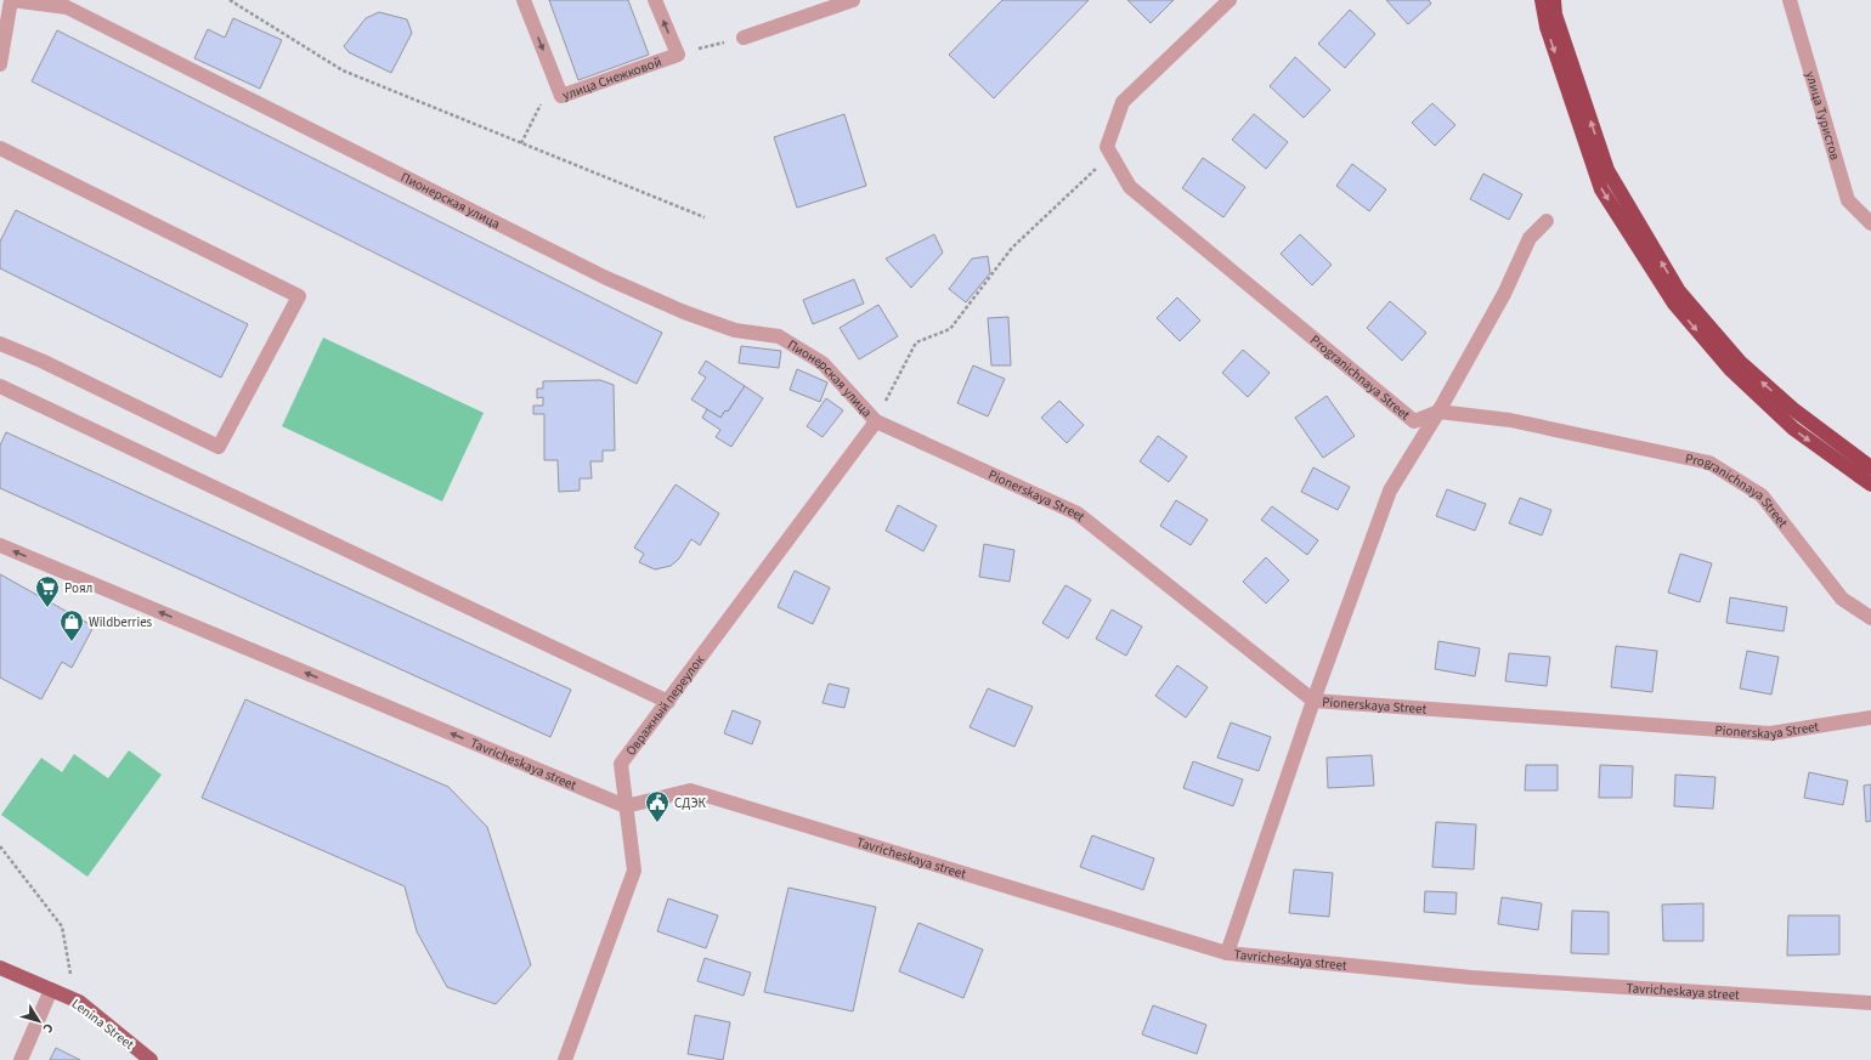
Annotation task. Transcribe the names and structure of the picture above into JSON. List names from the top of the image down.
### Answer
{
  "streets": {
    "main road": ["Lenina Street"],
    "street": [
      "улица Снежковой",
      "улица Туристов",
      "Пионерская улица",
      "Progranichnaya Street",
      "Pionerskaya Street",
      "Овражный переулок",
      "Tavricheskaya street"
    ]
  },
  "crossings": [
    ["Пионерская улица", "Pionerskaya Street"],
    ["Пионерская улица", "Овражный переулок"],
    ["Pionerskaya Street", "Овражный переулок"],
    ["Овражный переулок", "Tavricheskaya street"]
  ],
  "places": {
    "supermarket": ["Роял"],
    "shop": ["Wildberries"],
    "public building": ["СДЭК"]
  },
  "north": "bottom right"
}
